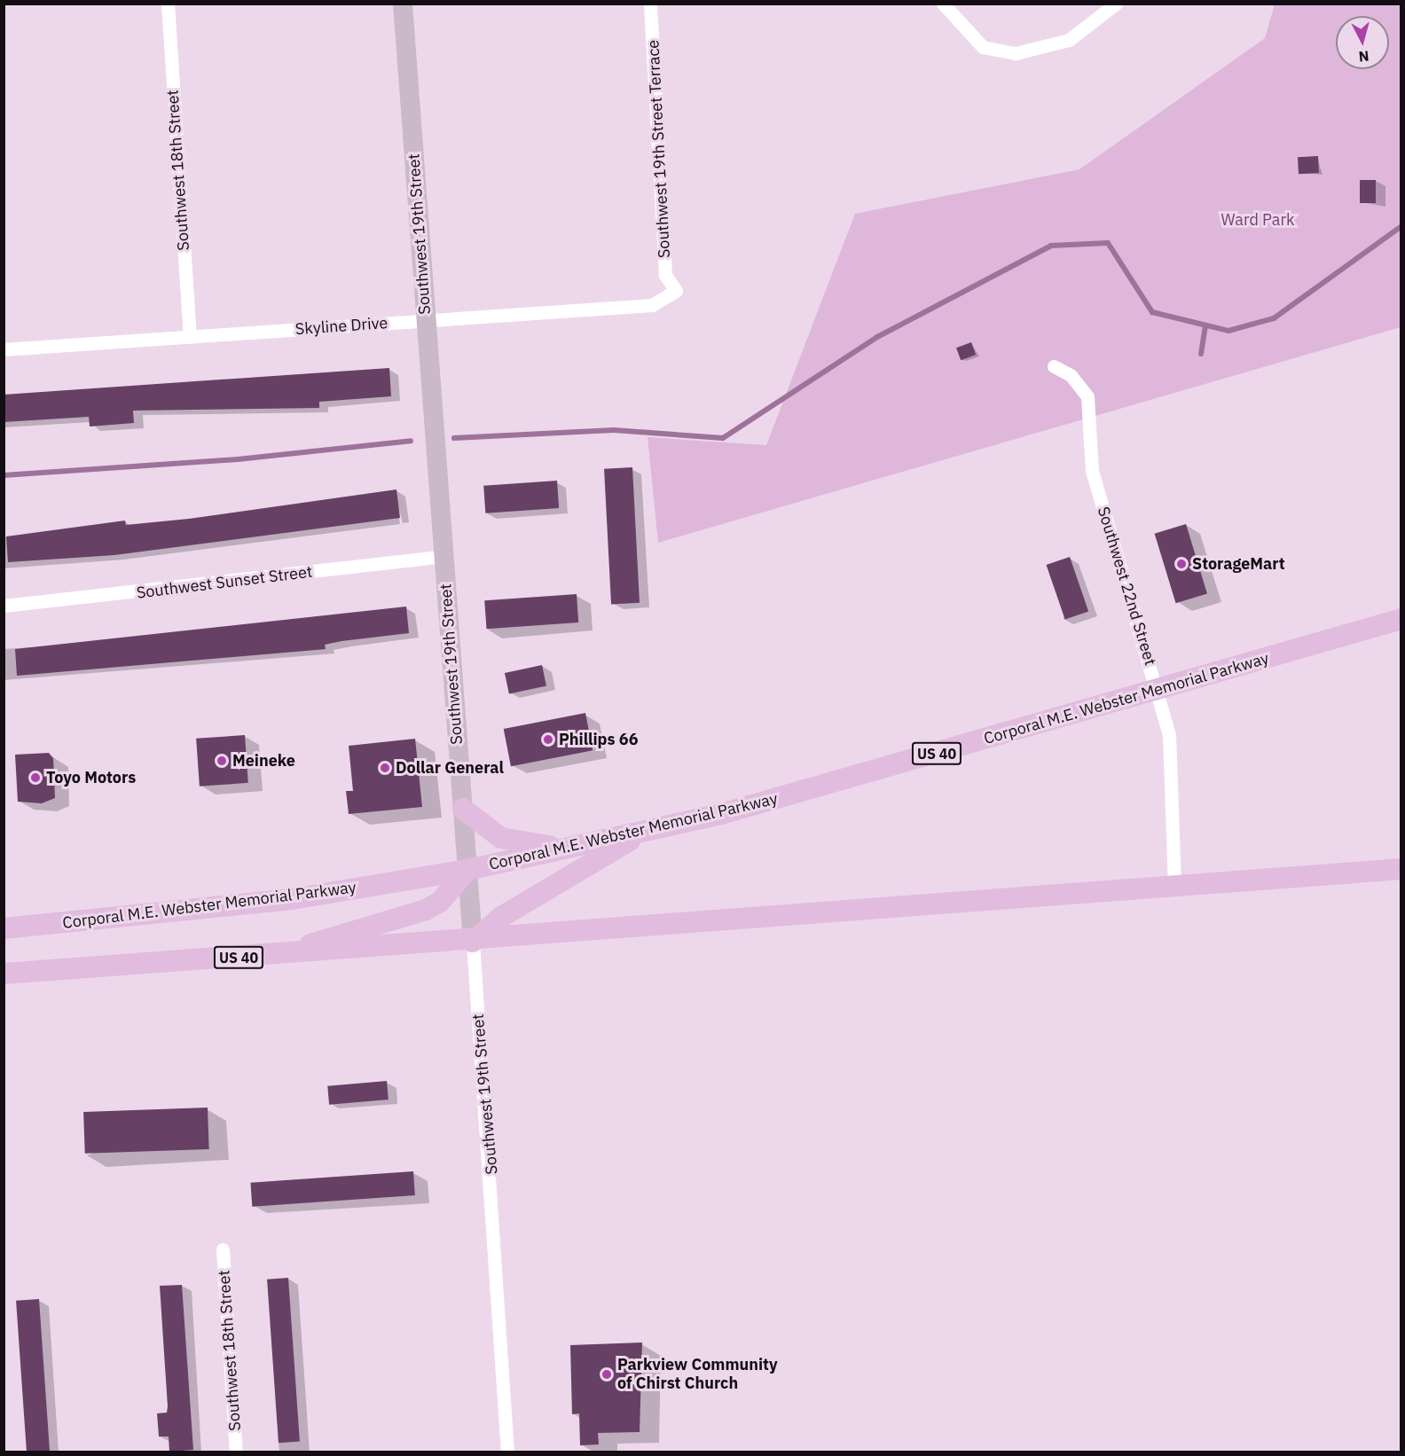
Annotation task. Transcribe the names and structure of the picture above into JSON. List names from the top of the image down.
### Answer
{
  "streets": {
    "main road": ["Corporal M.E. Webster Memorial Parkway", "US 40"],
    "street": [
      "Southwest 19th Street Terrace",
      "Southwest 18th Street",
      "Southwest 19th Street",
      "Skyline Drive",
      "Southwest Sunset Street",
      "Southwest 22nd Street"
    ]
  },
  "crossings": [
    ["Southwest 19th Street Terrace", "Skyline Drive"],
    ["Southwest 18th Street", "Skyline Drive"],
    ["Southwest 19th Street", "Skyline Drive"],
    ["Southwest 19th Street", "Southwest Sunset Street"],
    ["Southwest 19th Street", "Corporal M.E. Webster Memorial Parkway"],
    ["Southwest 19th Street", "US 40"],
    ["Southwest 22nd Street", "Corporal M.E. Webster Memorial Parkway"],
    ["Southwest 22nd Street", "US 40"]
  ],
  "parks": ["Ward Park"],
  "places": [
    "StorageMart",
    "Phillips 66",
    "Meineke",
    "Dollar General",
    "Toyo Motors",
    "Parkview Community of Chirst Church"
  ],
  "north": "bottom"
}
